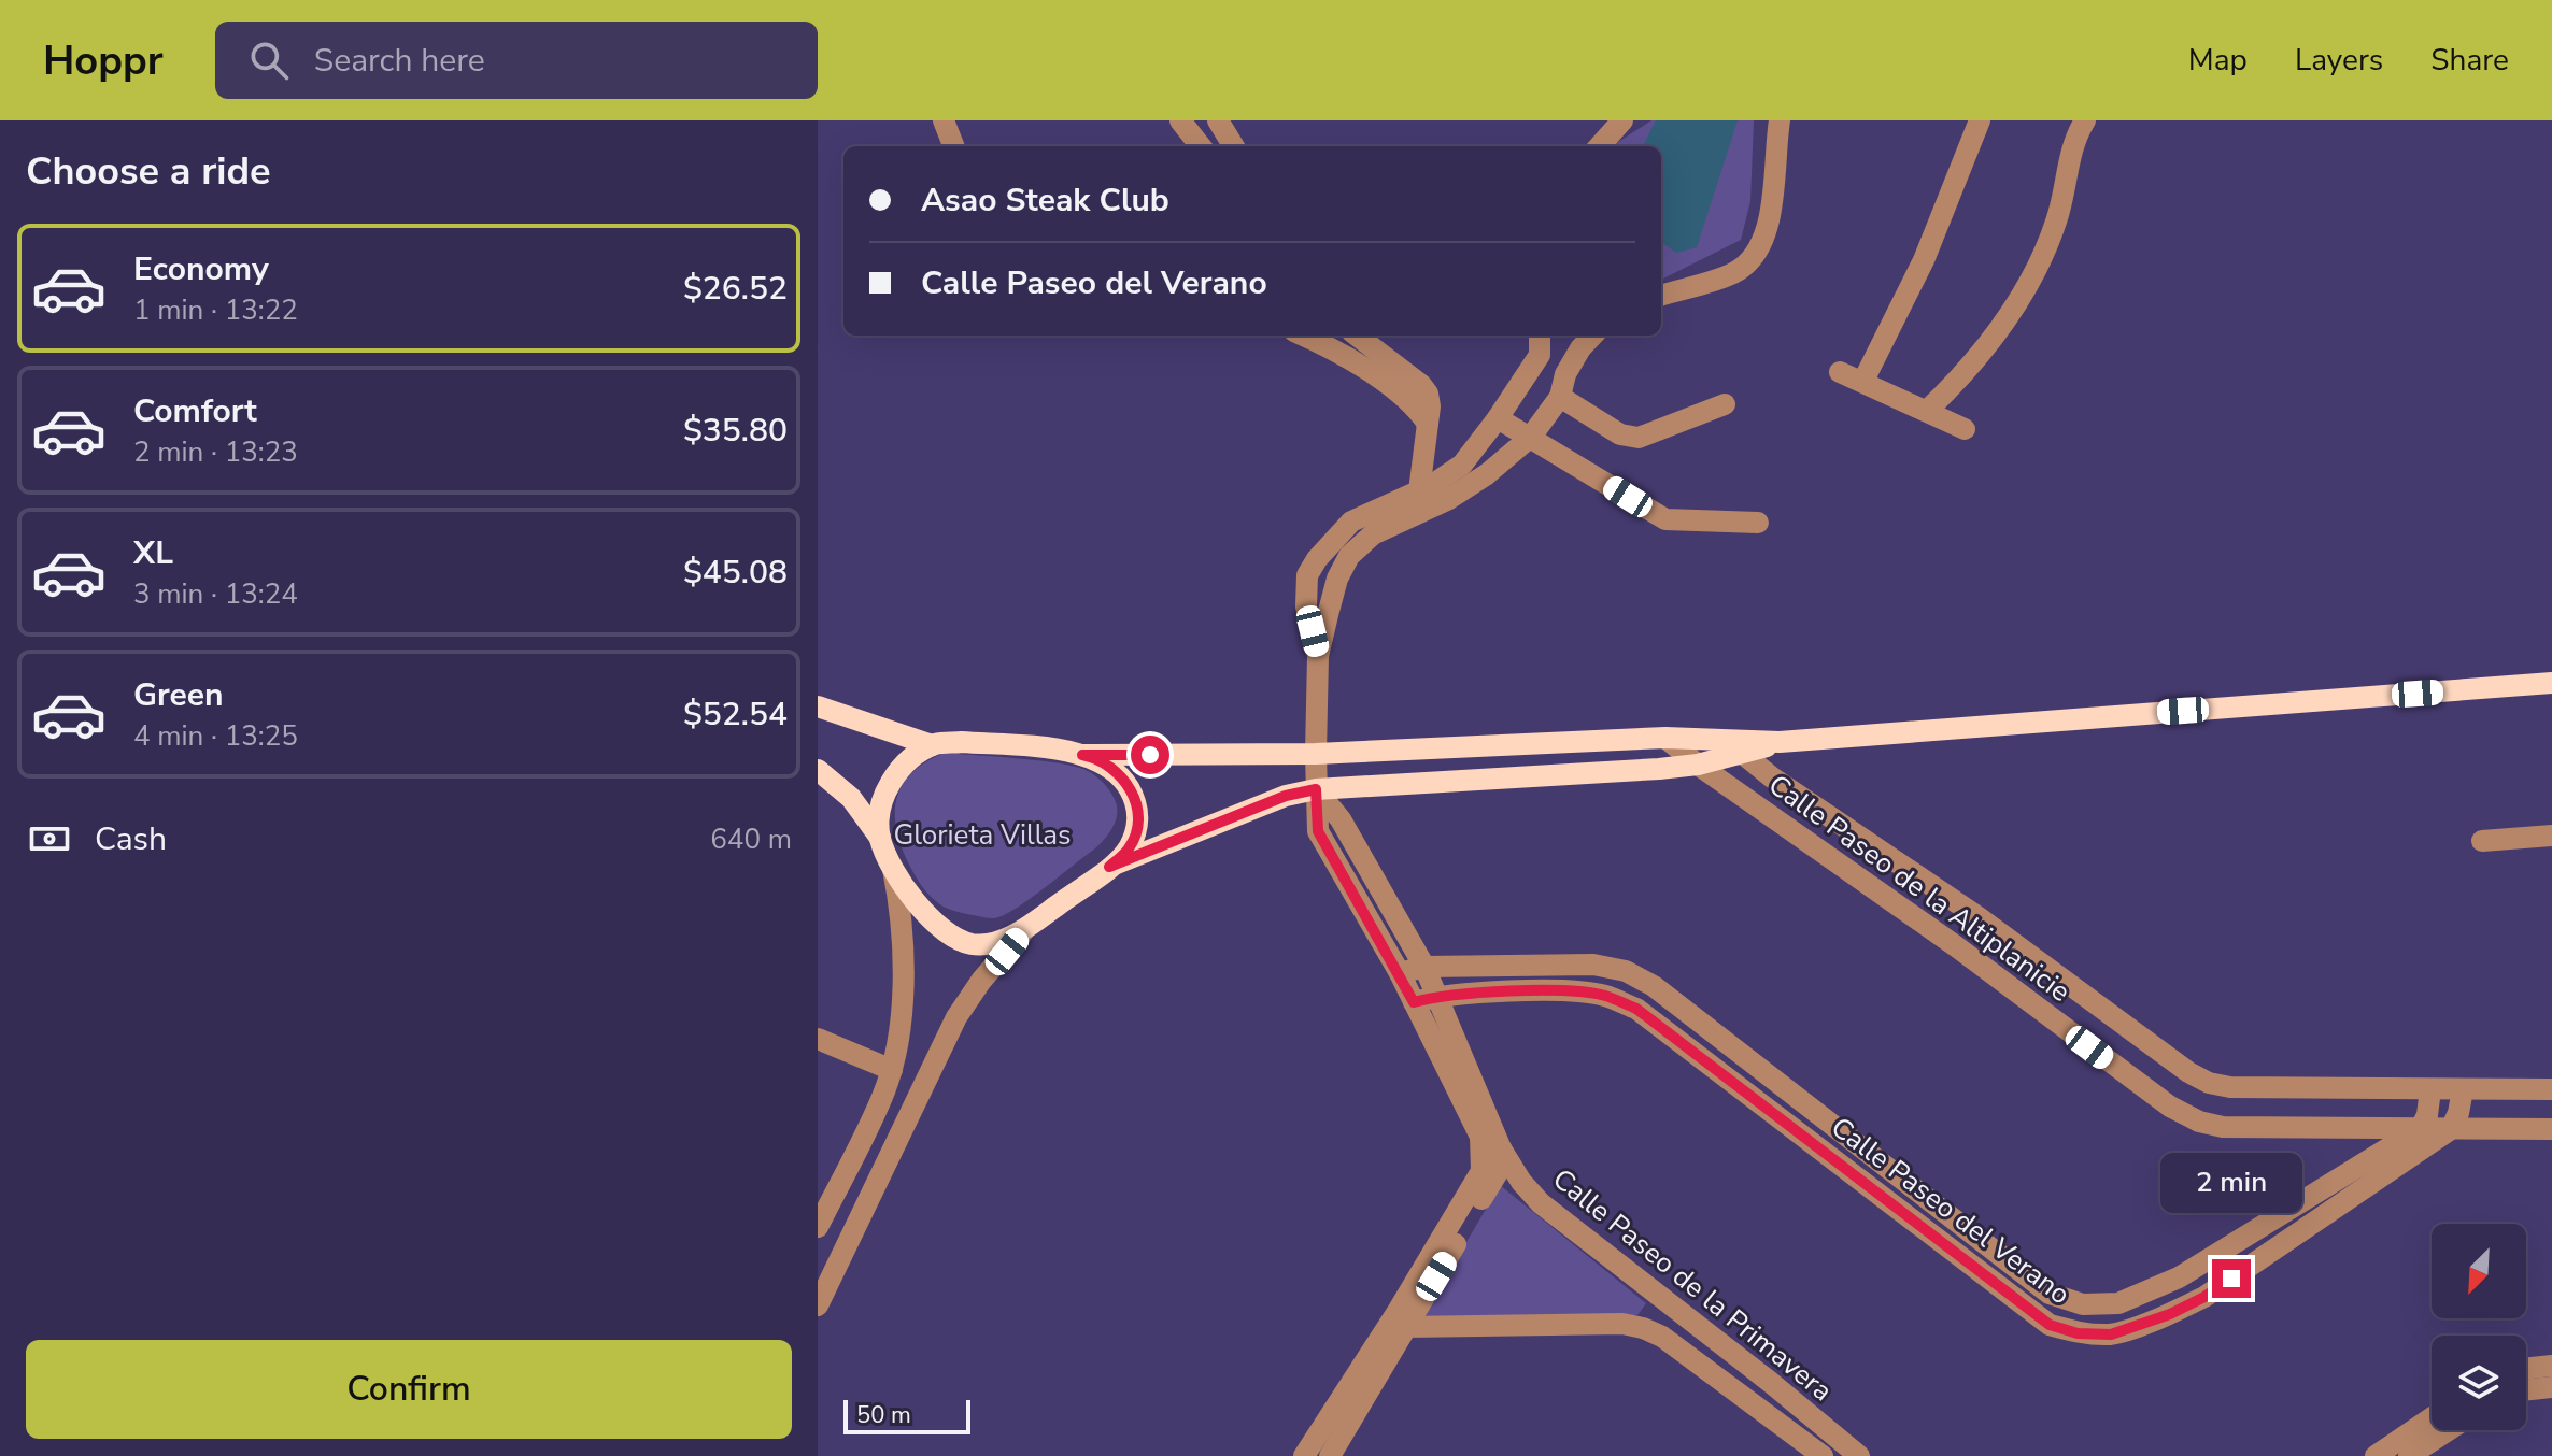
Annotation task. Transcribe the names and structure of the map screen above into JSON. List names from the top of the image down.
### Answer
{
  "streets": {
    "main road": ["Calle Paseo de la Altiplanicie"],
    "street": ["Calle Paseo del Verano", "Calle Paseo de la Primavera"]
  },
  "crossings": [
    ["Calle Paseo de la Altiplanicie", "Calle Paseo del Verano"],
    ["Calle Paseo de la Altiplanicie", "Calle Paseo de la Primavera"],
    ["Calle Paseo del Verano", "Calle Paseo de la Primavera"]
  ],
  "parks": ["Glorieta Villas"],
  "scale_bar": "50 m",
  "north": "bottom left",
  "page": {
    "header": "Hoppr",
    "search": "Search here",
    "nav": ["Map", "Layers", "Share"],
    "heading": "Choose a ride",
    "banner": ["Asao Steak Club", "Calle Paseo del Verano"],
    "list": [
      {
        "name": "Economy",
        "note": "1 min · 13:22",
        "value": "$26.52"
      },
      {
        "name": "Comfort",
        "note": "2 min · 13:23",
        "value": "$35.80"
      },
      {
        "name": "XL",
        "note": "3 min · 13:24",
        "value": "$45.08"
      },
      {
        "name": "Green",
        "note": "4 min · 13:25",
        "value": "$52.54"
      }
    ],
    "pay": ["Cash", "640 m"],
    "bubble": "2 min",
    "buttons": "Confirm",
    "scale": "50 m"
  }
}
